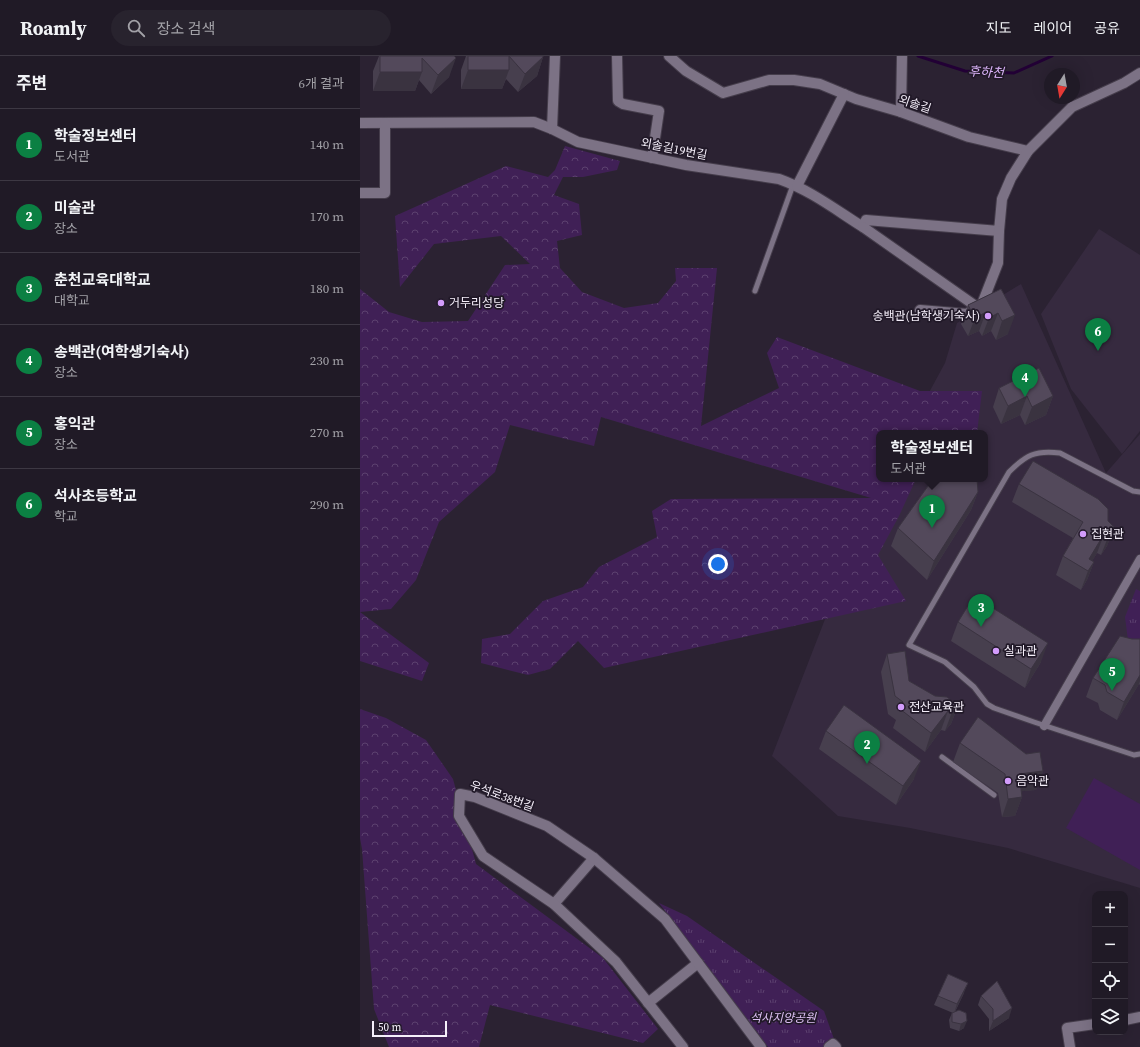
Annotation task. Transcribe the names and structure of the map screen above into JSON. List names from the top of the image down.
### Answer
{
  "streets": {
    "street": ["외솔길", "외솔길19번길", "우석로38번길"]
  },
  "water": ["후하천"],
  "parks": ["석사지양공원"],
  "places": [
    "거두리성당",
    "송백관(남학생기숙사)",
    "집현관",
    "실과관",
    "전산교육관",
    "음악관"
  ],
  "scale_bar": "50 m",
  "north": "bottom",
  "page": {
    "header": "Roamly",
    "search": "장소 검색",
    "nav": ["지도", "레이어", "공유"],
    "heading": ["주변", "6개 결과"],
    "list": [
      {
        "mark": "1",
        "name": "학술정보센터",
        "note": "도서관",
        "value": "140 m"
      },
      {
        "mark": "2",
        "name": "미술관",
        "note": "장소",
        "value": "170 m"
      },
      {
        "mark": "3",
        "name": "춘천교육대학교",
        "note": "대학교",
        "value": "180 m"
      },
      {
        "mark": "4",
        "name": "송백관(여학생기숙사)",
        "note": "장소",
        "value": "230 m"
      },
      {
        "mark": "5",
        "name": "홍익관",
        "note": "장소",
        "value": "270 m"
      },
      {
        "mark": "6",
        "name": "석사초등학교",
        "note": "학교",
        "value": "290 m"
      }
    ],
    "pins": [
      "6",
      "4",
      "1",
      "3",
      "5",
      "2"
    ],
    "popup": ["학술정보센터", "도서관"],
    "map_buttons": ["+", "−"],
    "scale": "50 m"
  }
}
